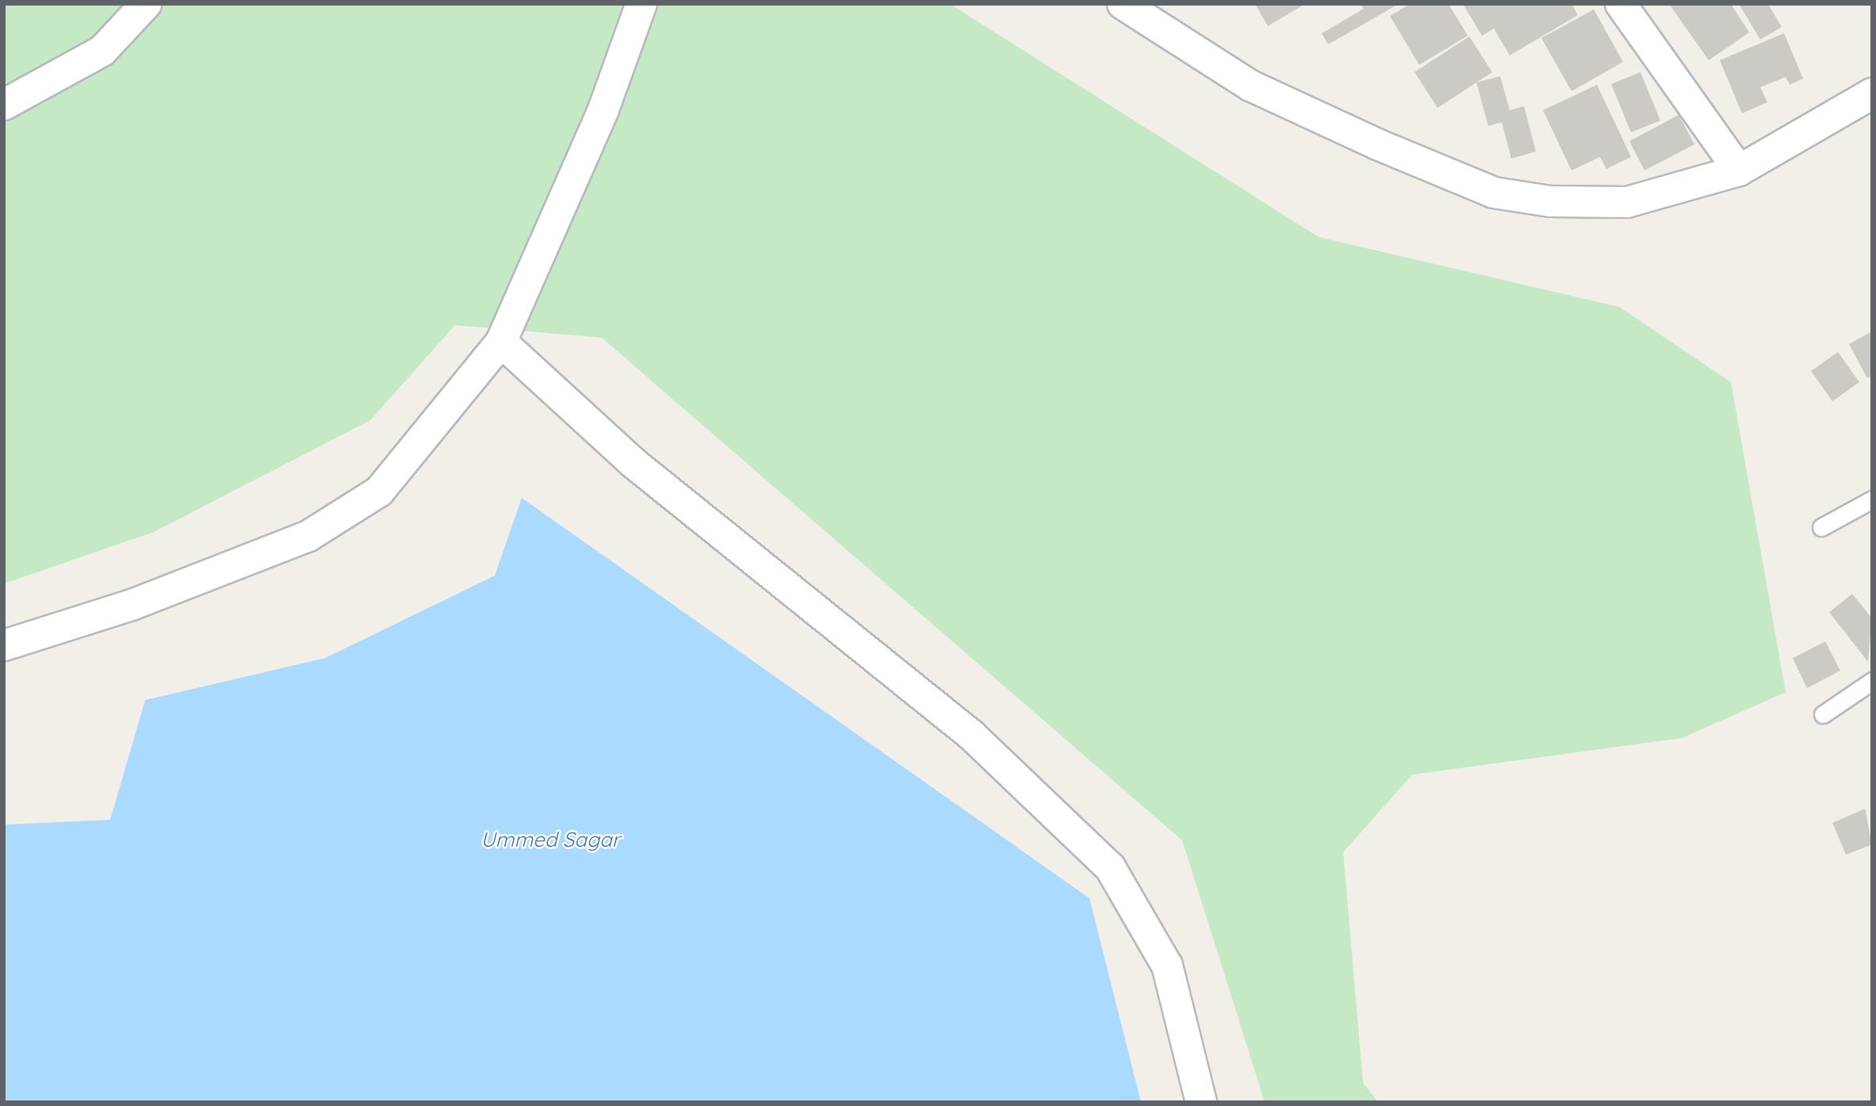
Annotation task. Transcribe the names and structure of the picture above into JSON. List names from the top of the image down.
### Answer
{
  "water": ["Ummed Sagar"]
}
